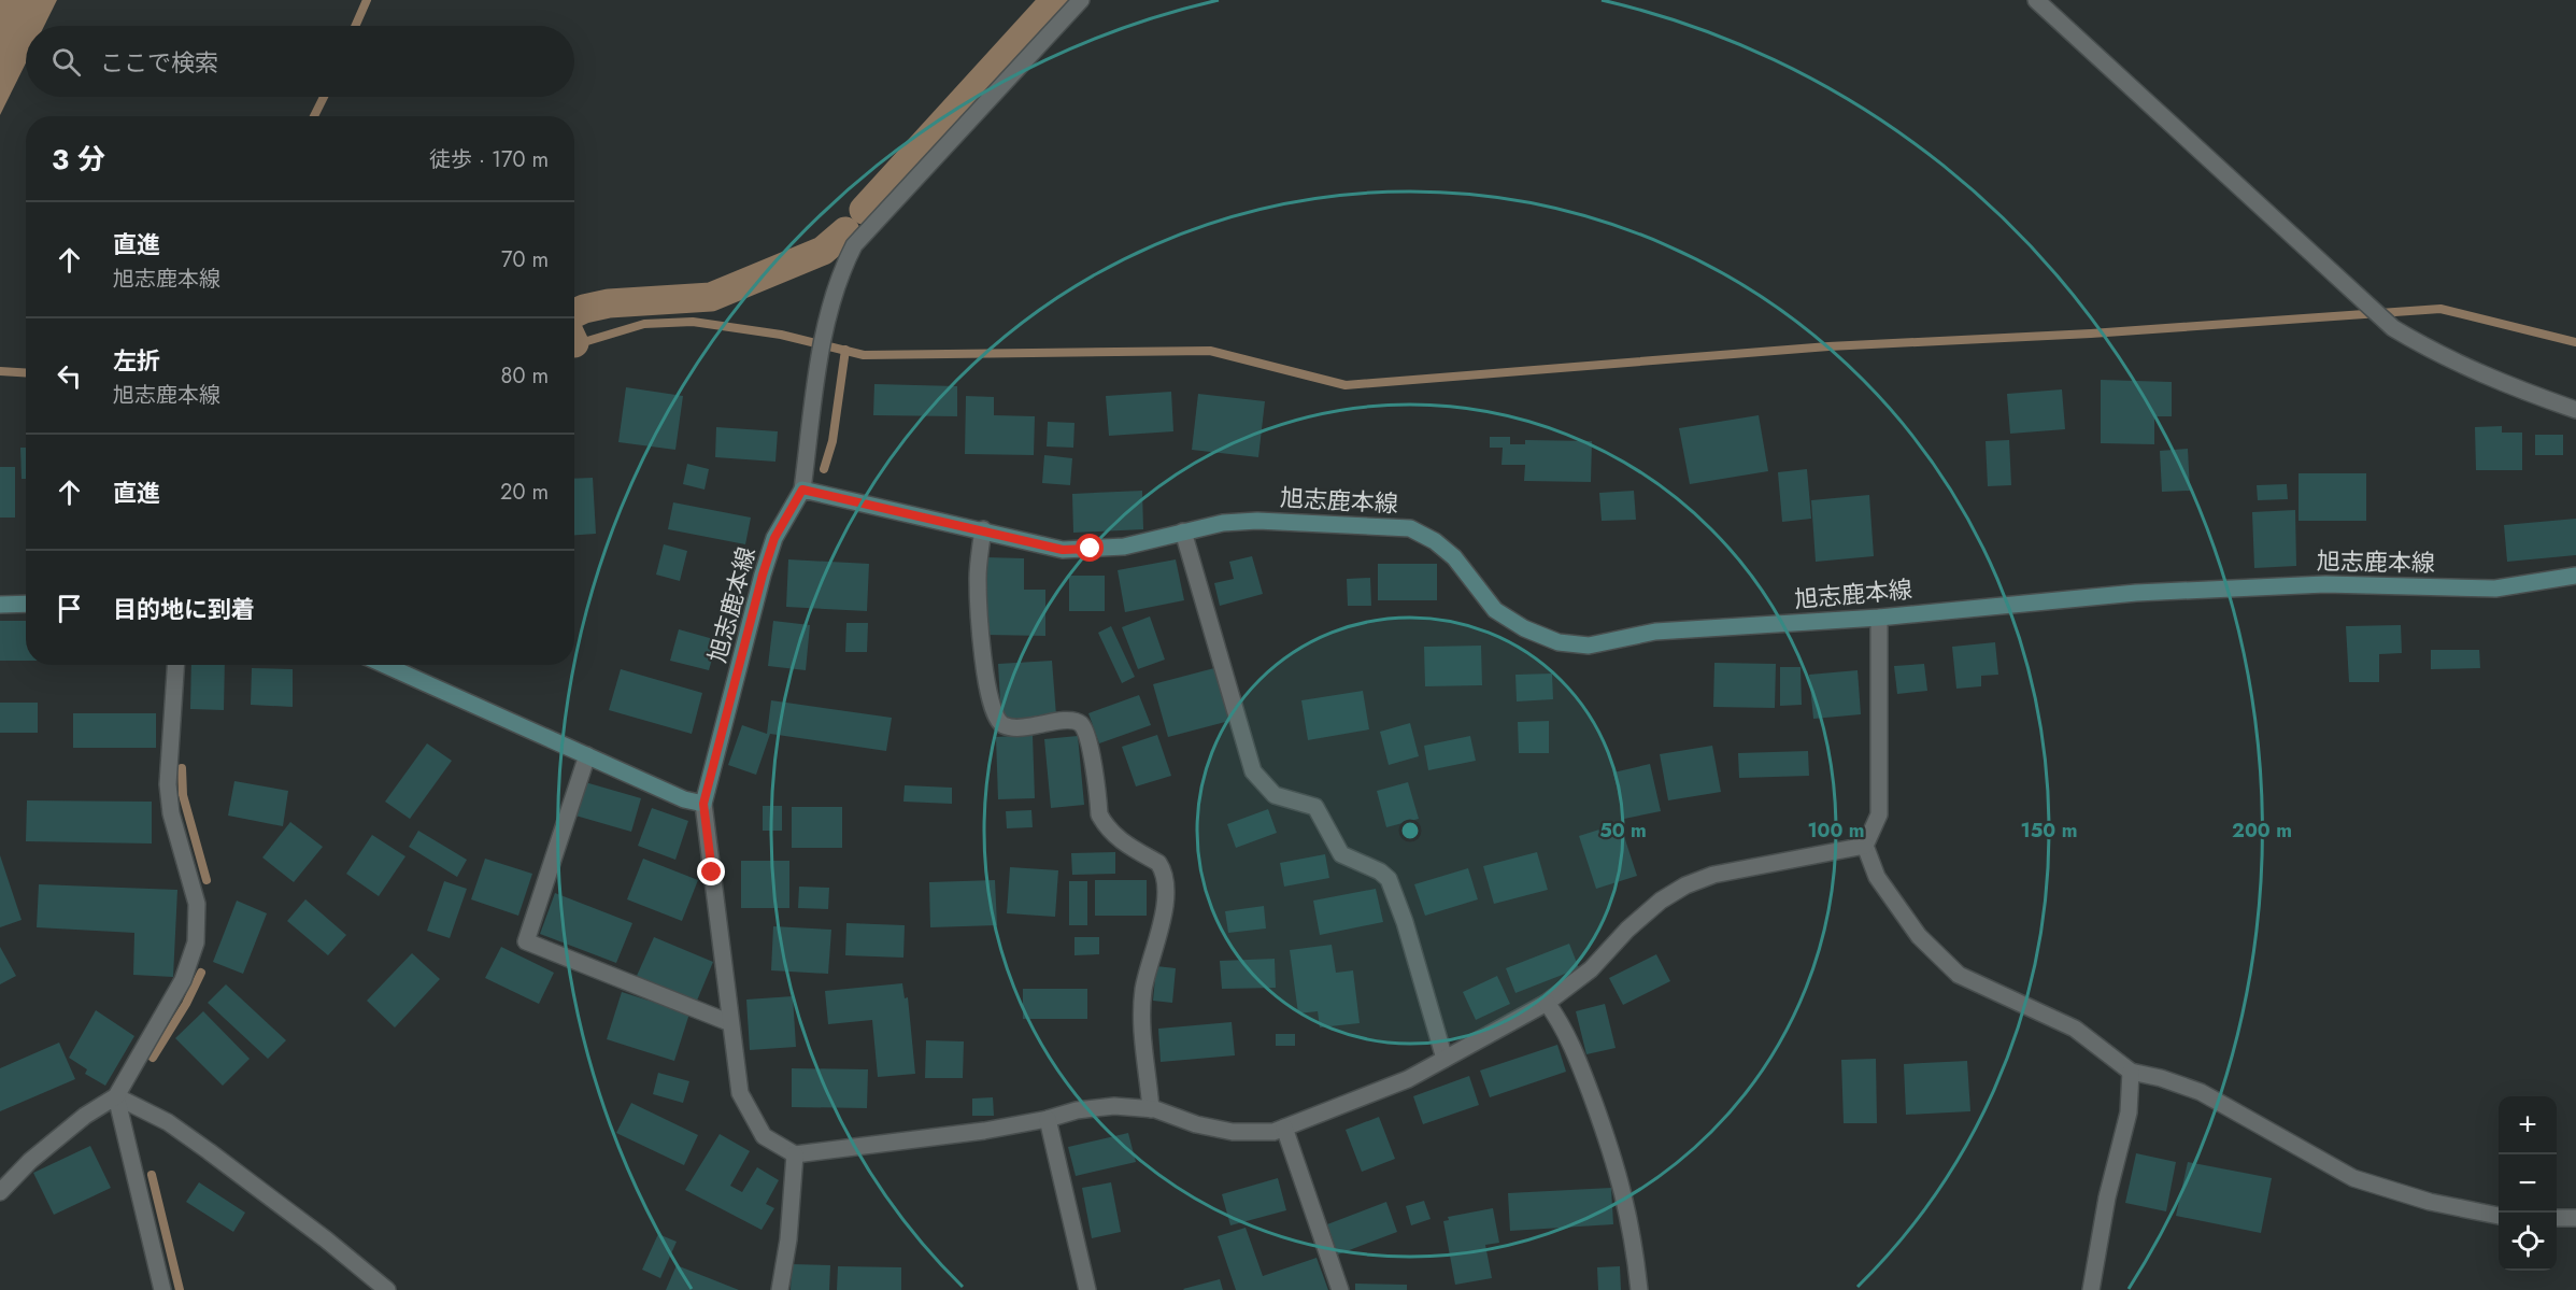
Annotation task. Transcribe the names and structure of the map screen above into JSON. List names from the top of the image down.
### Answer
{
  "streets": {
    "main road": ["旭志鹿本線"]
  },
  "page": {
    "search": "ここで検索",
    "heading": ["3 分", "徒歩 · 170 m"],
    "list": [
      ["直進", "旭志鹿本線", "70 m"],
      ["左折", "旭志鹿本線", "80 m"],
      ["直進", "20 m"],
      "目的地に到着"
    ],
    "map_buttons": ["+", "−"]
  },
  "rings": [
    "50 m",
    "100 m",
    "150 m",
    "200 m"
  ]
}
